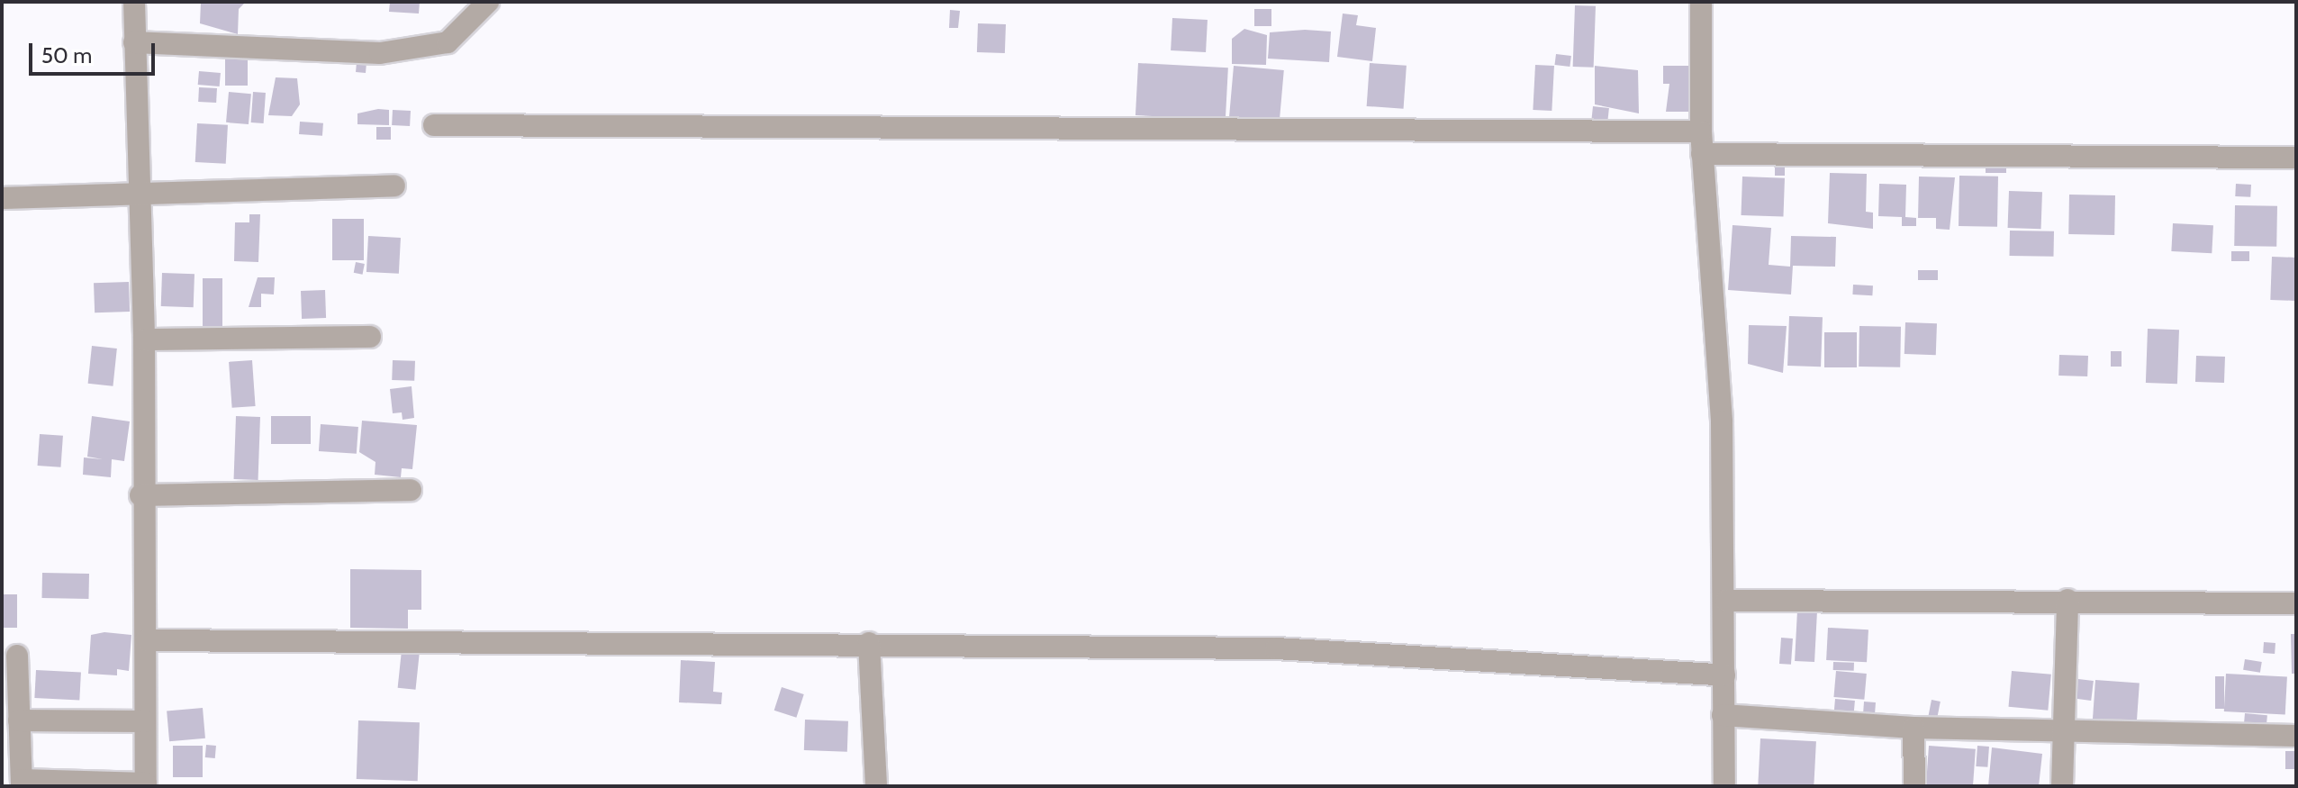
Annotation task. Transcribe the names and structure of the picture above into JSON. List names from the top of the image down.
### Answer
{
  "scale_bar": "50 m"
}
